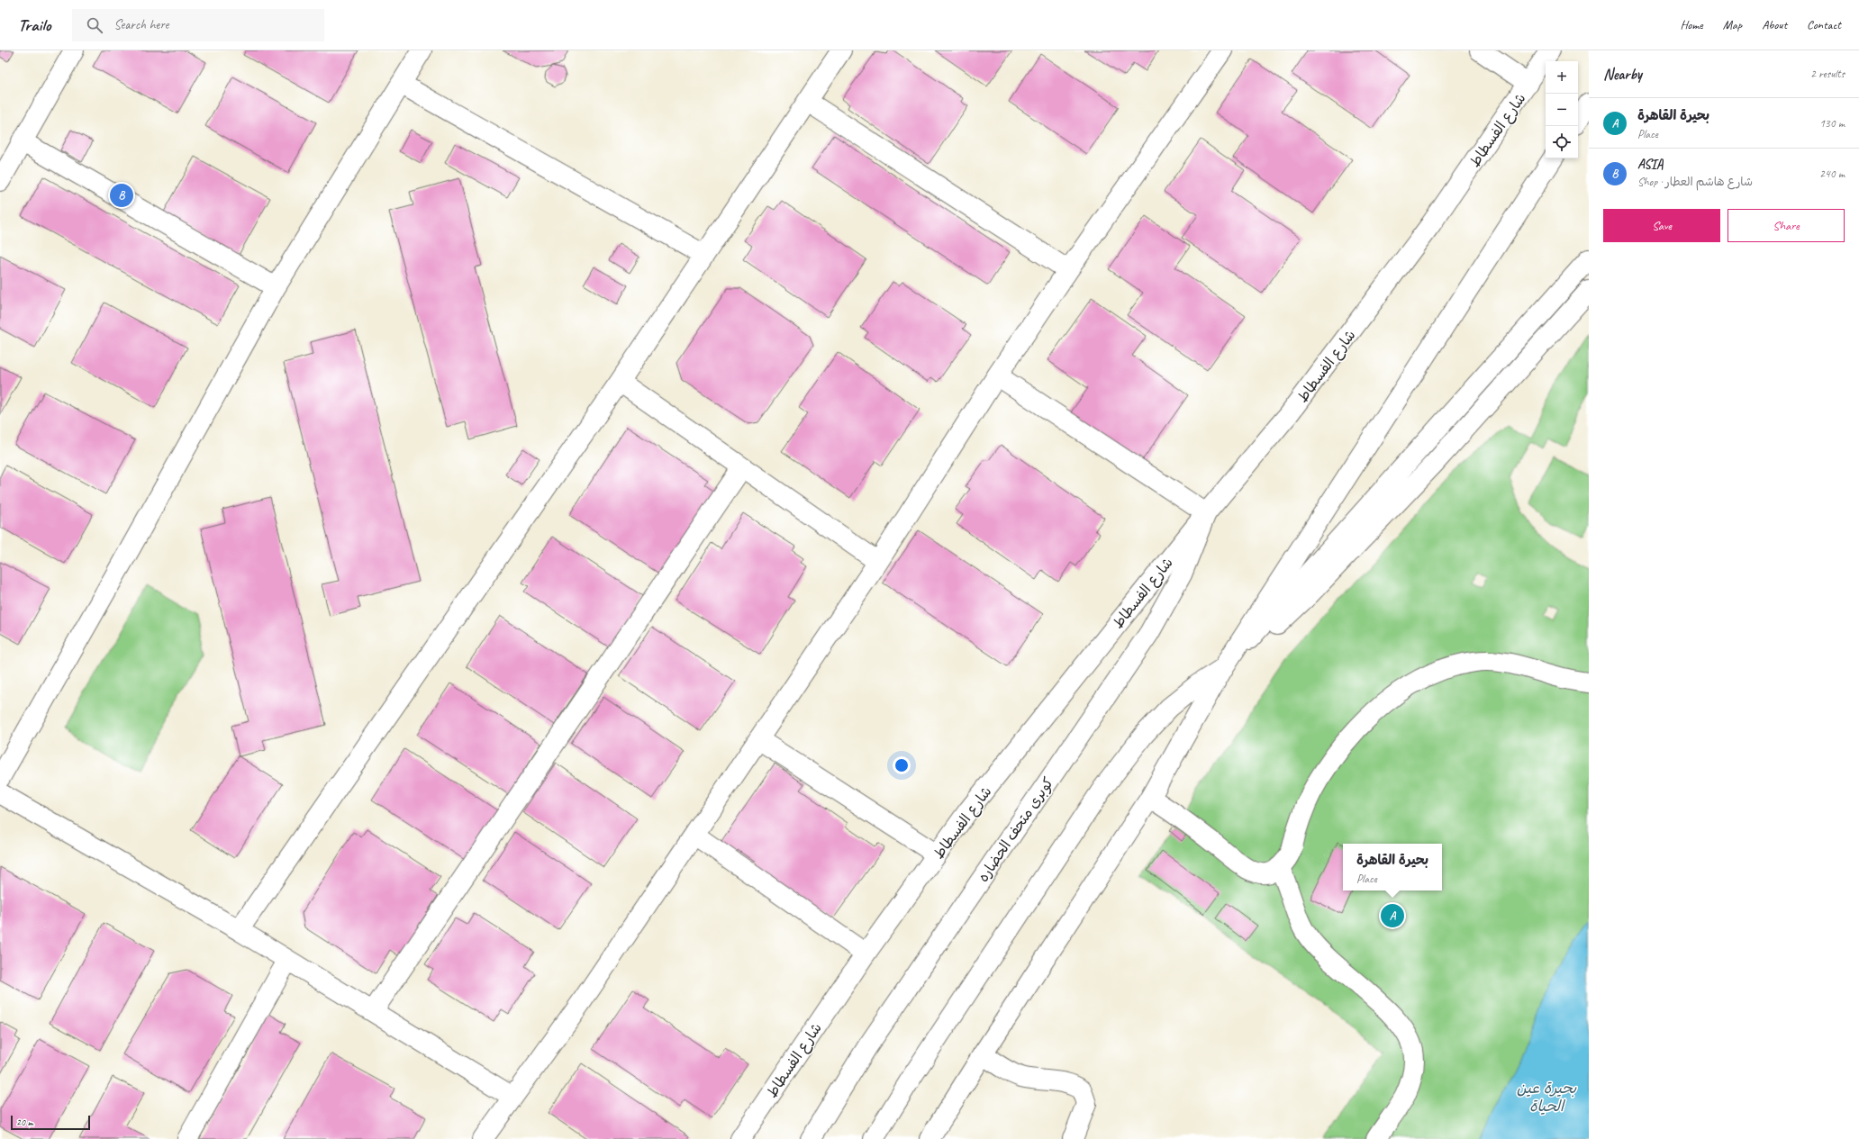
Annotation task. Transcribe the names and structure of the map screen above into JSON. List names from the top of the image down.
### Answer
{
  "streets": {
    "main road": ["شارع الفسطاط", "كوبرى متحف الحضاره"]
  },
  "crossings": [
    ["شارع الفسطاط", "كوبرى متحف الحضاره"]
  ],
  "water": ["بحيرة عين الحياة"],
  "scale_bar": "20 m",
  "page": {
    "header": "Trailo",
    "search": "Search here",
    "nav": [
      "Home",
      "Map",
      "About",
      "Contact"
    ],
    "heading": ["Nearby", "2 results"],
    "map_buttons": ["+", "−"],
    "list": [
      {
        "mark": "A",
        "name": "بحيرة القاهرة",
        "note": "Place",
        "value": "130 m"
      },
      {
        "mark": "B",
        "name": "ASIA",
        "note": "Shop · شارع هاشم العطار",
        "value": "240 m"
      }
    ],
    "pins": ["B", "A"],
    "buttons": ["Save", "Share"],
    "popup": ["بحيرة القاهرة", "Place"],
    "scale": "20 m"
  }
}
